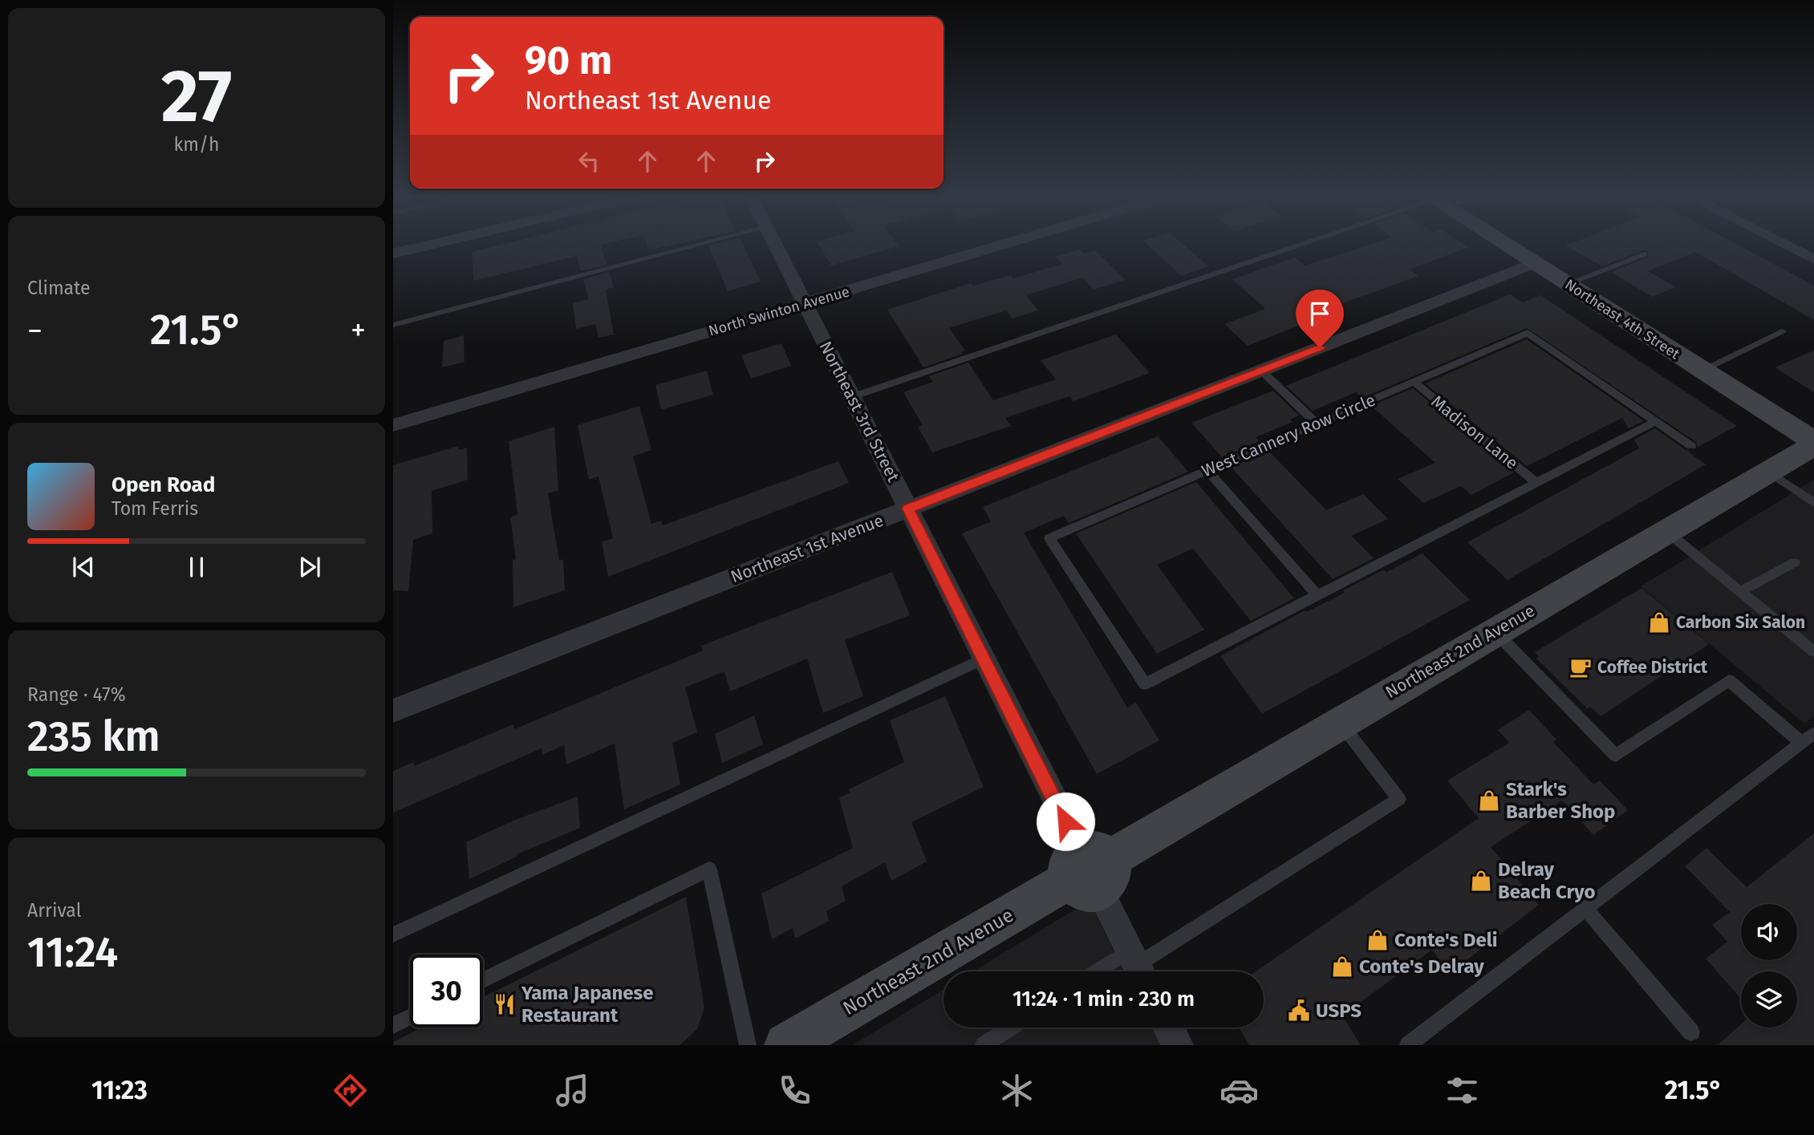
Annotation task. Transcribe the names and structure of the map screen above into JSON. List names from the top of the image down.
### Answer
{
  "streets": {
    "street": [
      "North Swinton Avenue",
      "Northeast 4th Street",
      "Northeast 3rd Street",
      "Northeast 1st Avenue",
      "Northeast 2nd Avenue"
    ],
    "lane": ["Madison Lane", "West Cannery Row Circle"]
  },
  "crossings": [
    ["North Swinton Avenue", "Northeast 3rd Street"],
    ["Northeast 4th Street", "Northeast 1st Avenue"],
    ["Northeast 4th Street", "Northeast 2nd Avenue"],
    ["Northeast 3rd Street", "Northeast 1st Avenue"],
    ["Northeast 3rd Street", "Northeast 2nd Avenue"],
    ["Madison Lane", "West Cannery Row Circle"]
  ],
  "places": {
    "shop": [
      "Carbon Six Salon",
      "Stark's Barber Shop",
      "Delray Beach Cryo",
      "Conte's Deli",
      "Conte's Delray"
    ],
    "cafe": ["Coffee District"],
    "restaurant": ["Yama Japanese Restaurant"],
    "public building": ["USPS"]
  },
  "page": {
    "tile": [
      ["27", "km/h"],
      "Climate",
      ["Range · 47%", "235 km"],
      ["Arrival", "11:24"]
    ],
    "turn": ["90 m", "Northeast 1st Avenue"],
    "heat": ["−", "21.5°", "+"],
    "song": ["Open Road", "Tom Ferris"],
    "limit": "30",
    "trip": "11:24 · 1 min · 230 m",
    "tabs": ["11:23", "21.5°"]
  }
}
